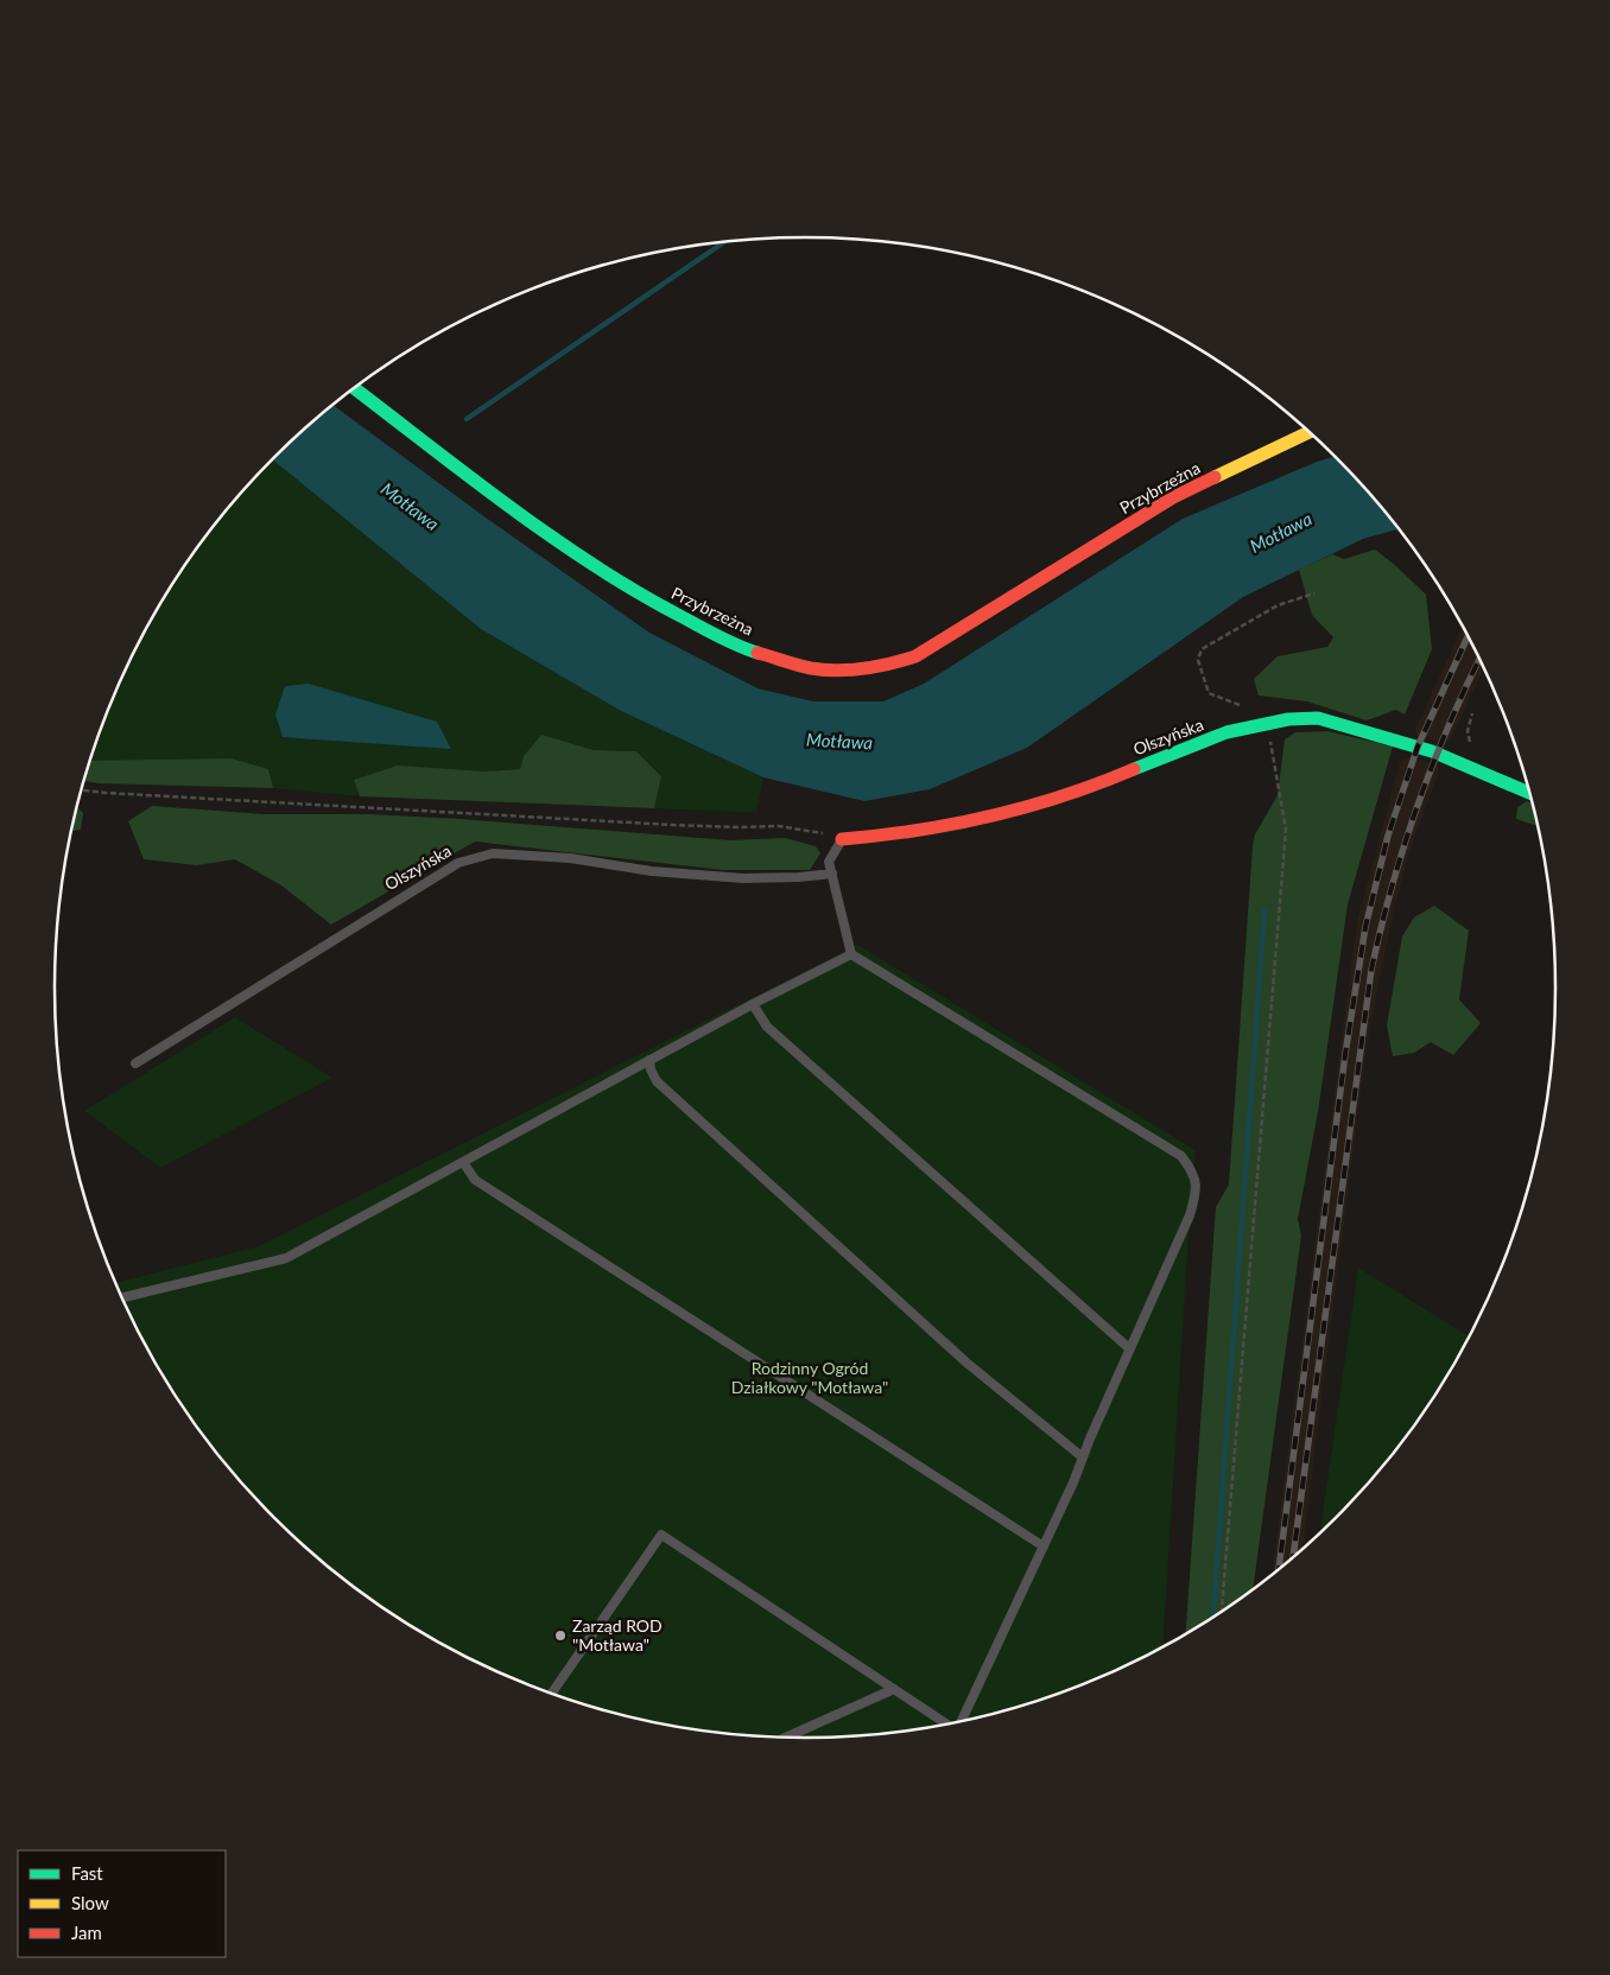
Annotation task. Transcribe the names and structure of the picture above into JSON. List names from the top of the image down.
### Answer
{
  "streets": {
    "street": ["Przybrzeżna", "Olszyńska"]
  },
  "water": ["Motława"],
  "parks": ["Rodzinny Ogród Działkowy \"Motława\""],
  "places": ["Zarząd ROD \"Motława\""],
  "legend": ["Fast", "Slow", "Jam"]
}
